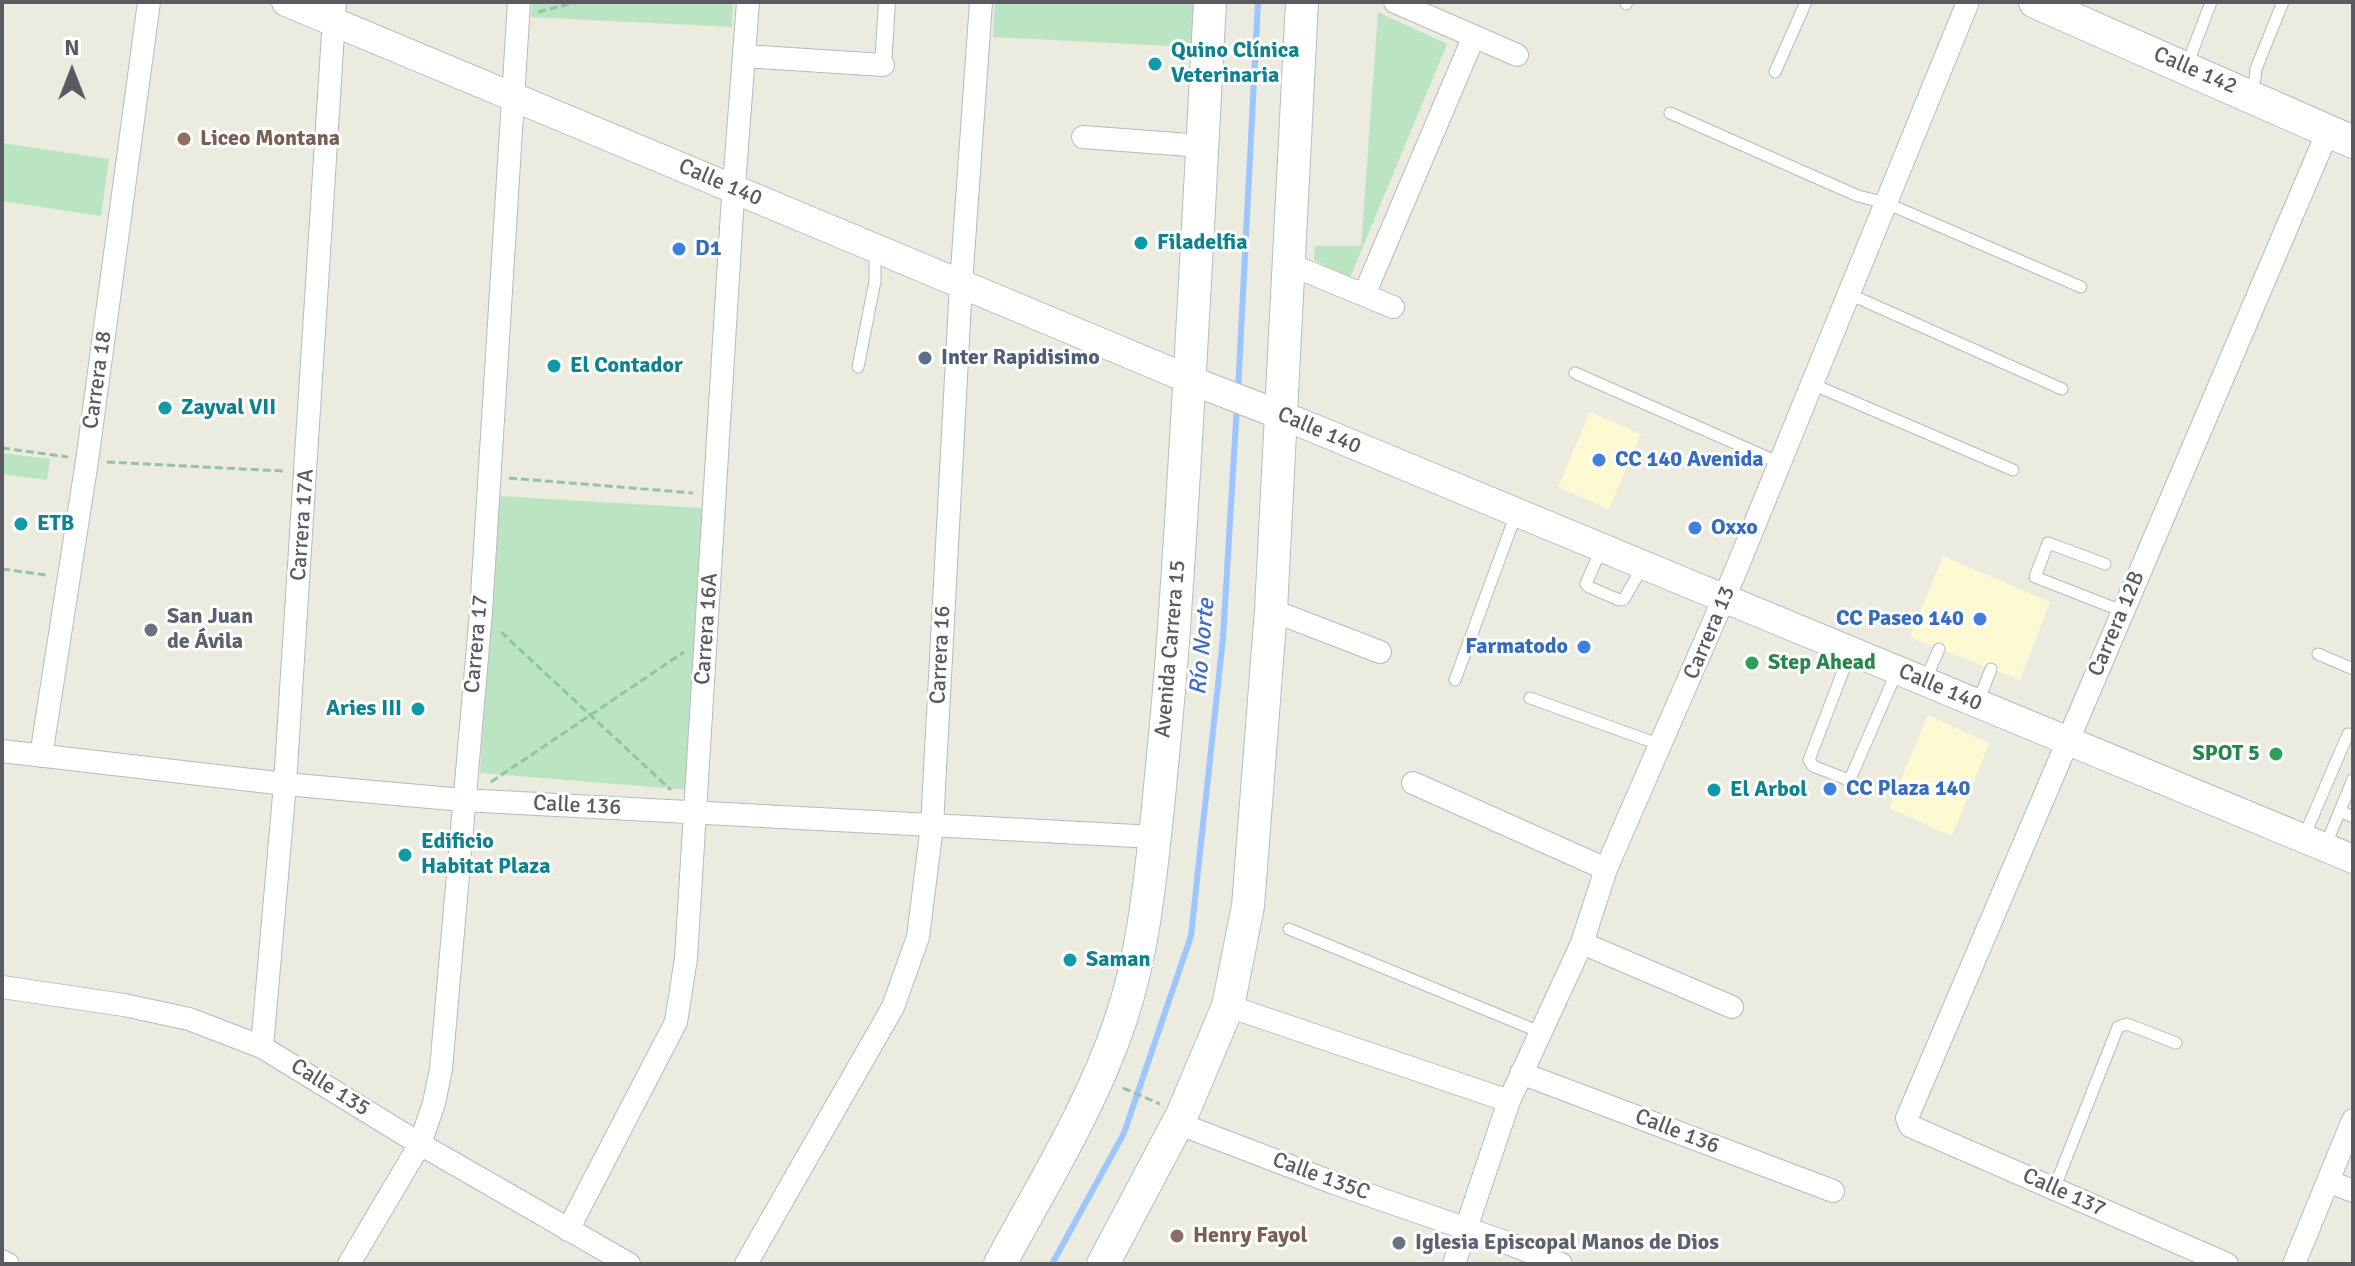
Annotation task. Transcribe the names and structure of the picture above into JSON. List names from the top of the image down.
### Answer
{
  "streets": {
    "main road": ["Calle 142", "Avenida Carrera 15"],
    "street": [
      "Calle 140",
      "Carrera 18",
      "Carrera 17A",
      "Carrera 12B",
      "Carrera 16A",
      "Carrera 13",
      "Carrera 17",
      "Carrera 16",
      "Calle 136",
      "Calle 135",
      "Calle 135C",
      "Calle 137"
    ]
  },
  "crossings": [
    ["Calle 142", "Carrera 12B"],
    ["Calle 140", "Carrera 17A"],
    ["Calle 140", "Carrera 12B"],
    ["Calle 140", "Carrera 16A"],
    ["Calle 140", "Carrera 13"],
    ["Calle 140", "Carrera 17"],
    ["Calle 140", "Avenida Carrera 15"],
    ["Calle 140", "Carrera 16"],
    ["Carrera 18", "Calle 136"],
    ["Carrera 17A", "Calle 136"],
    ["Carrera 17A", "Calle 135"],
    ["Carrera 12B", "Calle 137"],
    ["Carrera 16A", "Calle 136"],
    ["Carrera 16A", "Calle 135"],
    ["Carrera 13", "Calle 136"],
    ["Carrera 13", "Calle 135C"],
    ["Carrera 17", "Calle 136"],
    ["Carrera 17", "Calle 135"],
    ["Avenida Carrera 15", "Calle 136"],
    ["Carrera 16", "Calle 136"]
  ],
  "water": ["Río Norte"],
  "places": [
    "Quino Clínica Veterinaria",
    "Liceo Montana",
    "Filadelfia",
    "D1",
    "Inter Rapidisimo",
    "El Contador",
    "Zayval VII",
    "CC 140 Avenida",
    "ETB",
    "Oxxo",
    "CC Paseo 140",
    "San Juan de Ávila",
    "Farmatodo",
    "Step Ahead",
    "Aries III",
    "SPOT 5",
    "CC Plaza 140",
    "El Arbol",
    "Edificio Habitat Plaza",
    "Saman",
    "Henry Fayol",
    "Iglesia Episcopal Manos de Dios"
  ],
  "north": "top"
}
